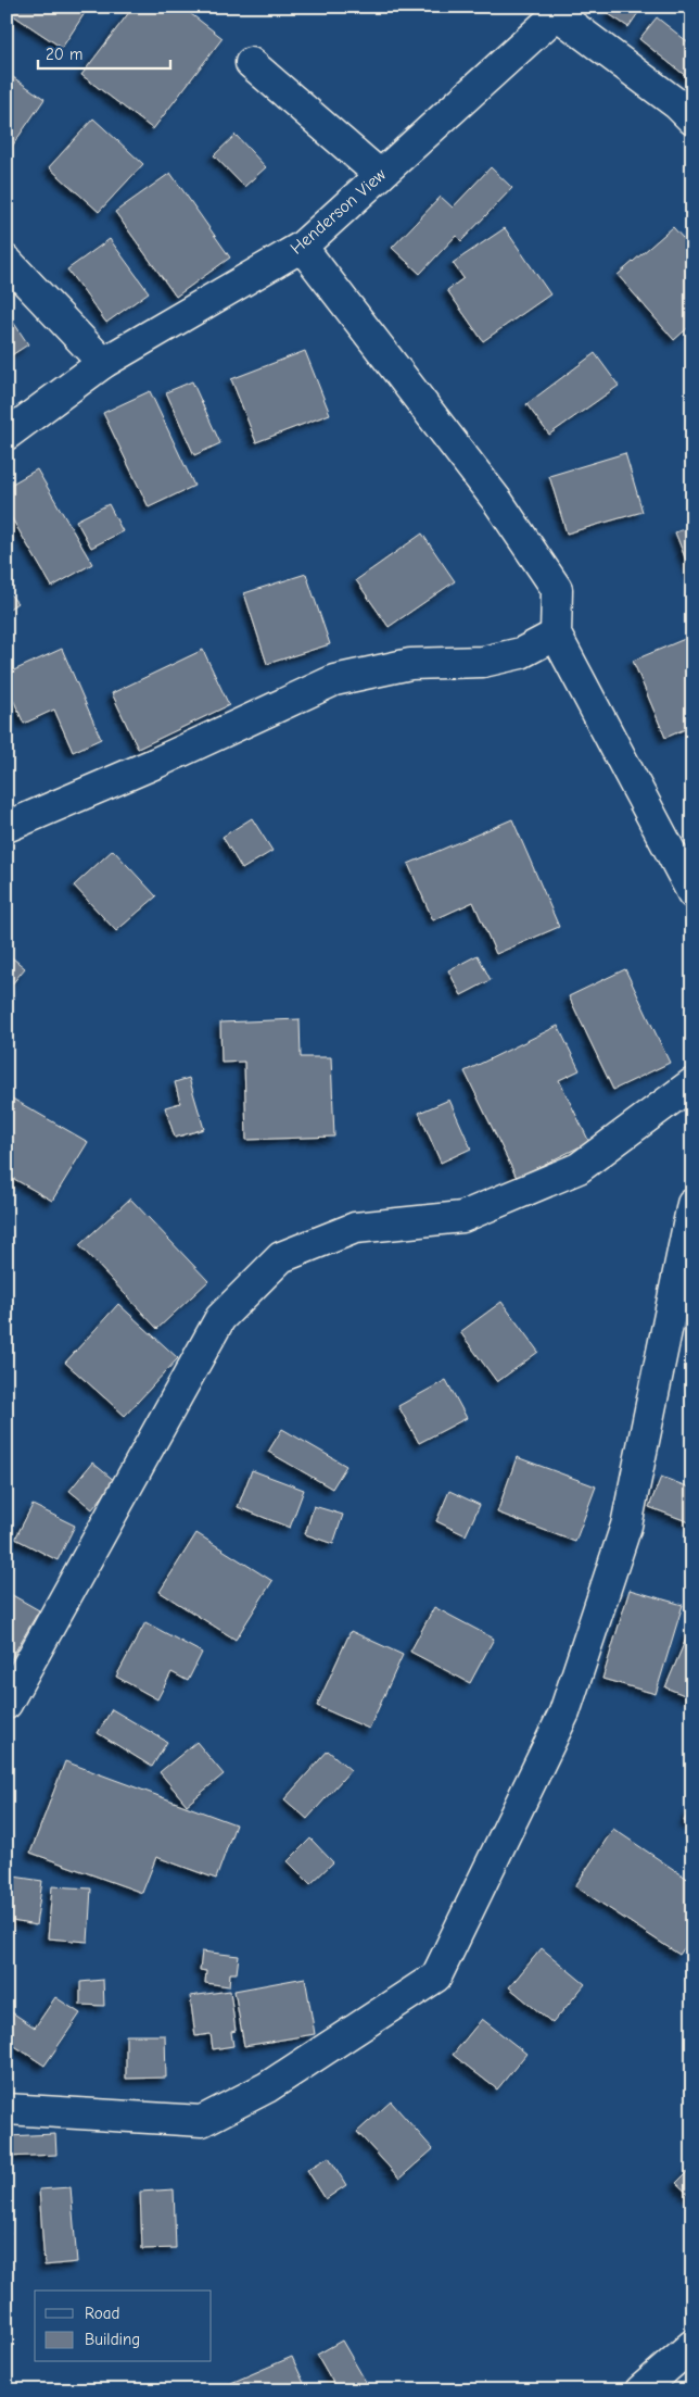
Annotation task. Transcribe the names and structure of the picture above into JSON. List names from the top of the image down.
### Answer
{
  "streets": {
    "street": ["Henderson View"]
  },
  "legend": ["Road", "Building"],
  "scale_bar": "20 m"
}
